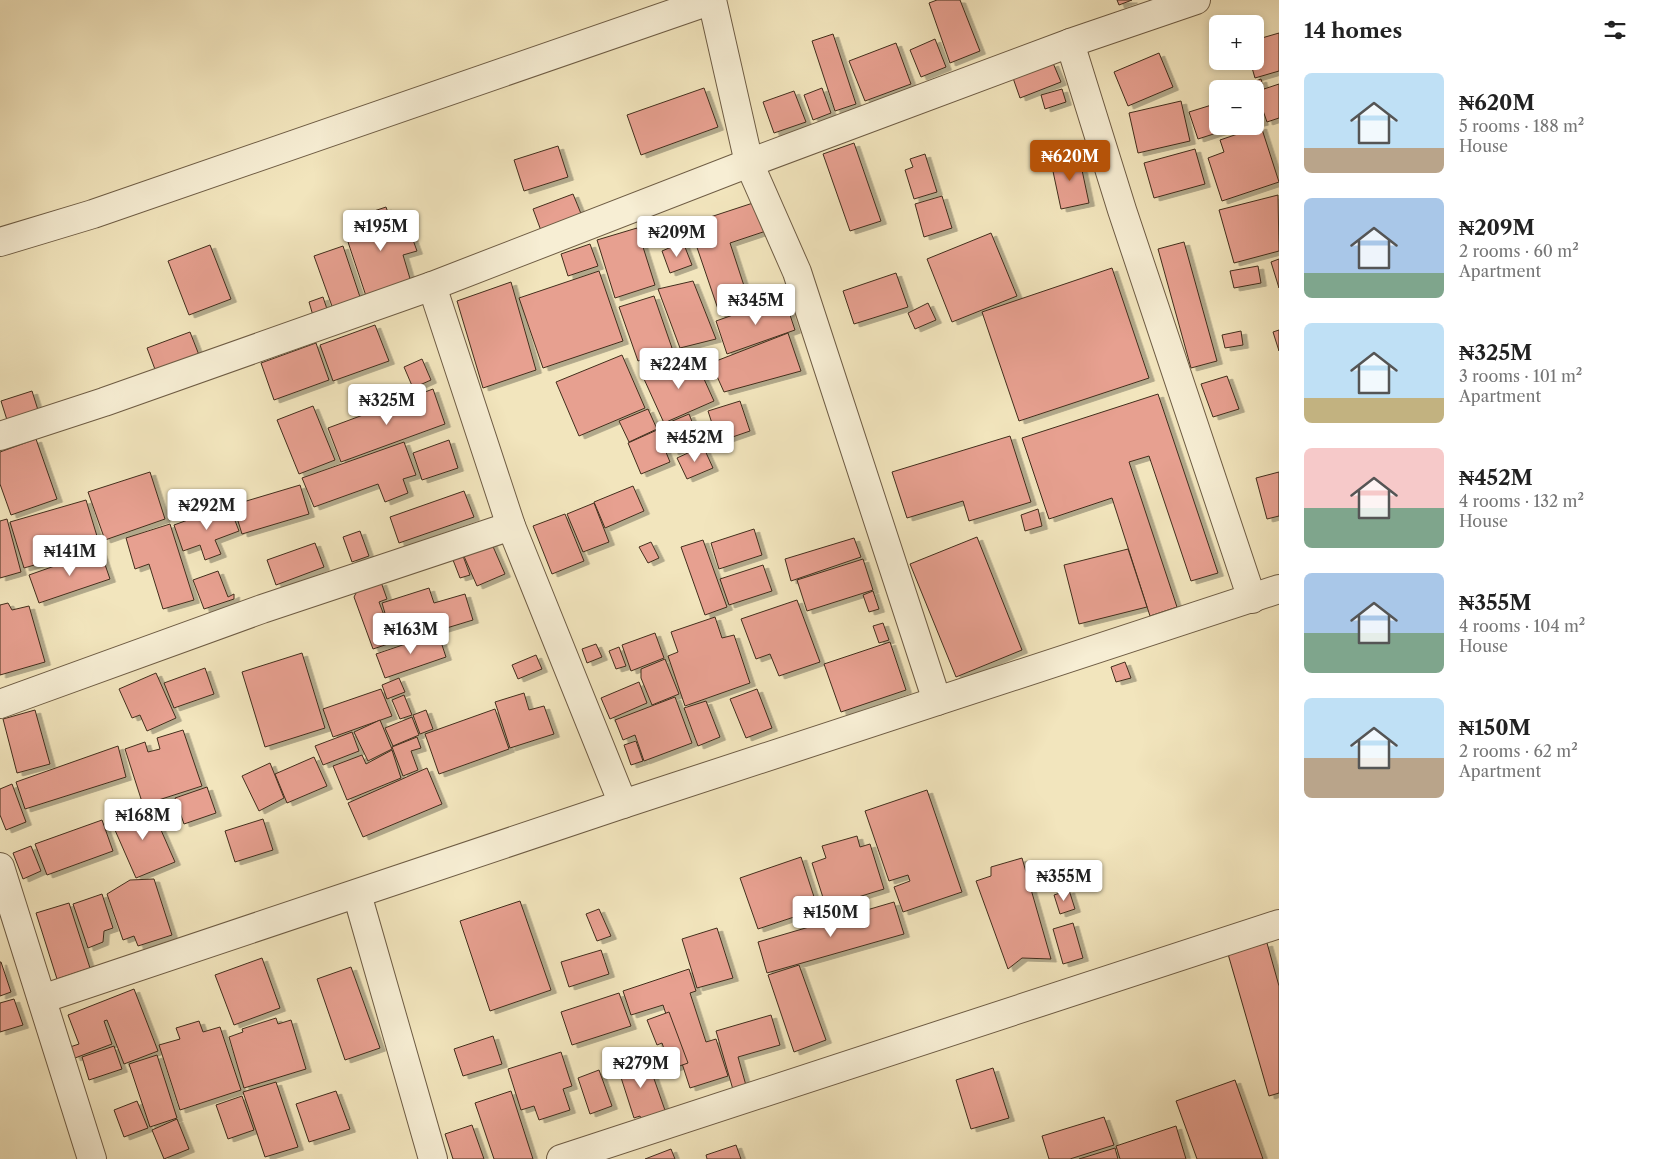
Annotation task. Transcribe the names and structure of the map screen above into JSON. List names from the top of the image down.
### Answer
{
  "page": {
    "heading": "14 homes",
    "map_buttons": ["+", "−"],
    "list": [
      {
        "name": "₦620M",
        "note": "5 rooms · 188 m² · House"
      },
      {
        "name": "₦209M",
        "note": "2 rooms · 60 m² · Apartment"
      },
      {
        "name": "₦325M",
        "note": "3 rooms · 101 m² · Apartment"
      },
      {
        "name": "₦452M",
        "note": "4 rooms · 132 m² · House"
      },
      {
        "name": "₦355M",
        "note": "4 rooms · 104 m² · House"
      },
      {
        "name": "₦150M",
        "note": "2 rooms · 62 m² · Apartment"
      }
    ],
    "price": [
      "₦620M",
      "₦195M",
      "₦209M",
      "₦345M",
      "₦224M",
      "₦325M",
      "₦452M",
      "₦292M",
      "₦141M",
      "₦163M",
      "₦168M",
      "₦355M",
      "₦150M",
      "₦279M"
    ]
  }
}
